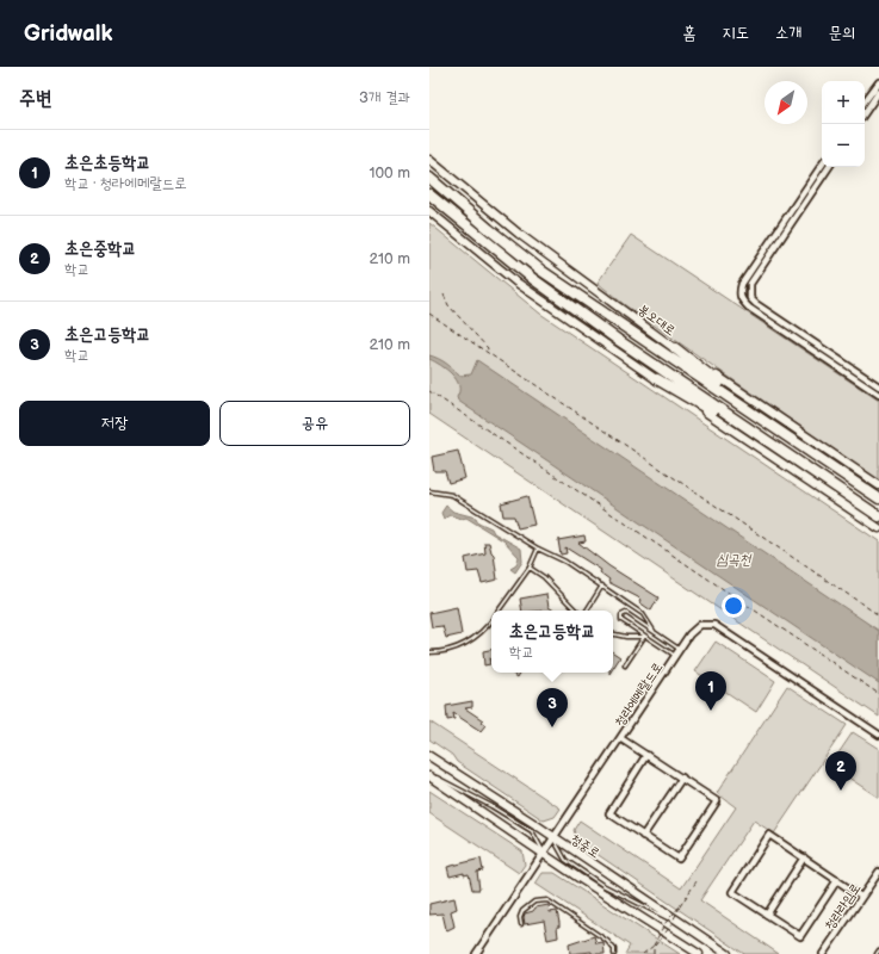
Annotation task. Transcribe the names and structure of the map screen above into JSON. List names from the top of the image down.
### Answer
{
  "streets": {
    "highway": ["봉오대로"],
    "street": ["청라에메랄드로", "청중로", "청라라임로"]
  },
  "crossings": [
    ["청라에메랄드로", "청중로"]
  ],
  "water": ["심곡천"],
  "north": "bottom left",
  "page": {
    "header": "Gridwalk",
    "nav": [
      "홈",
      "지도",
      "소개",
      "문의"
    ],
    "heading": ["주변", "3개 결과"],
    "map_buttons": ["+", "−"],
    "list": [
      {
        "mark": "1",
        "name": "초은초등학교",
        "note": "학교 · 청라에메랄드로",
        "value": "100 m"
      },
      {
        "mark": "2",
        "name": "초은중학교",
        "note": "학교",
        "value": "210 m"
      },
      {
        "mark": "3",
        "name": "초은고등학교",
        "note": "학교",
        "value": "210 m"
      }
    ],
    "buttons": ["저장", "공유"],
    "popup": ["초은고등학교", "학교"],
    "pins": ["1", "3", "2"]
  }
}
